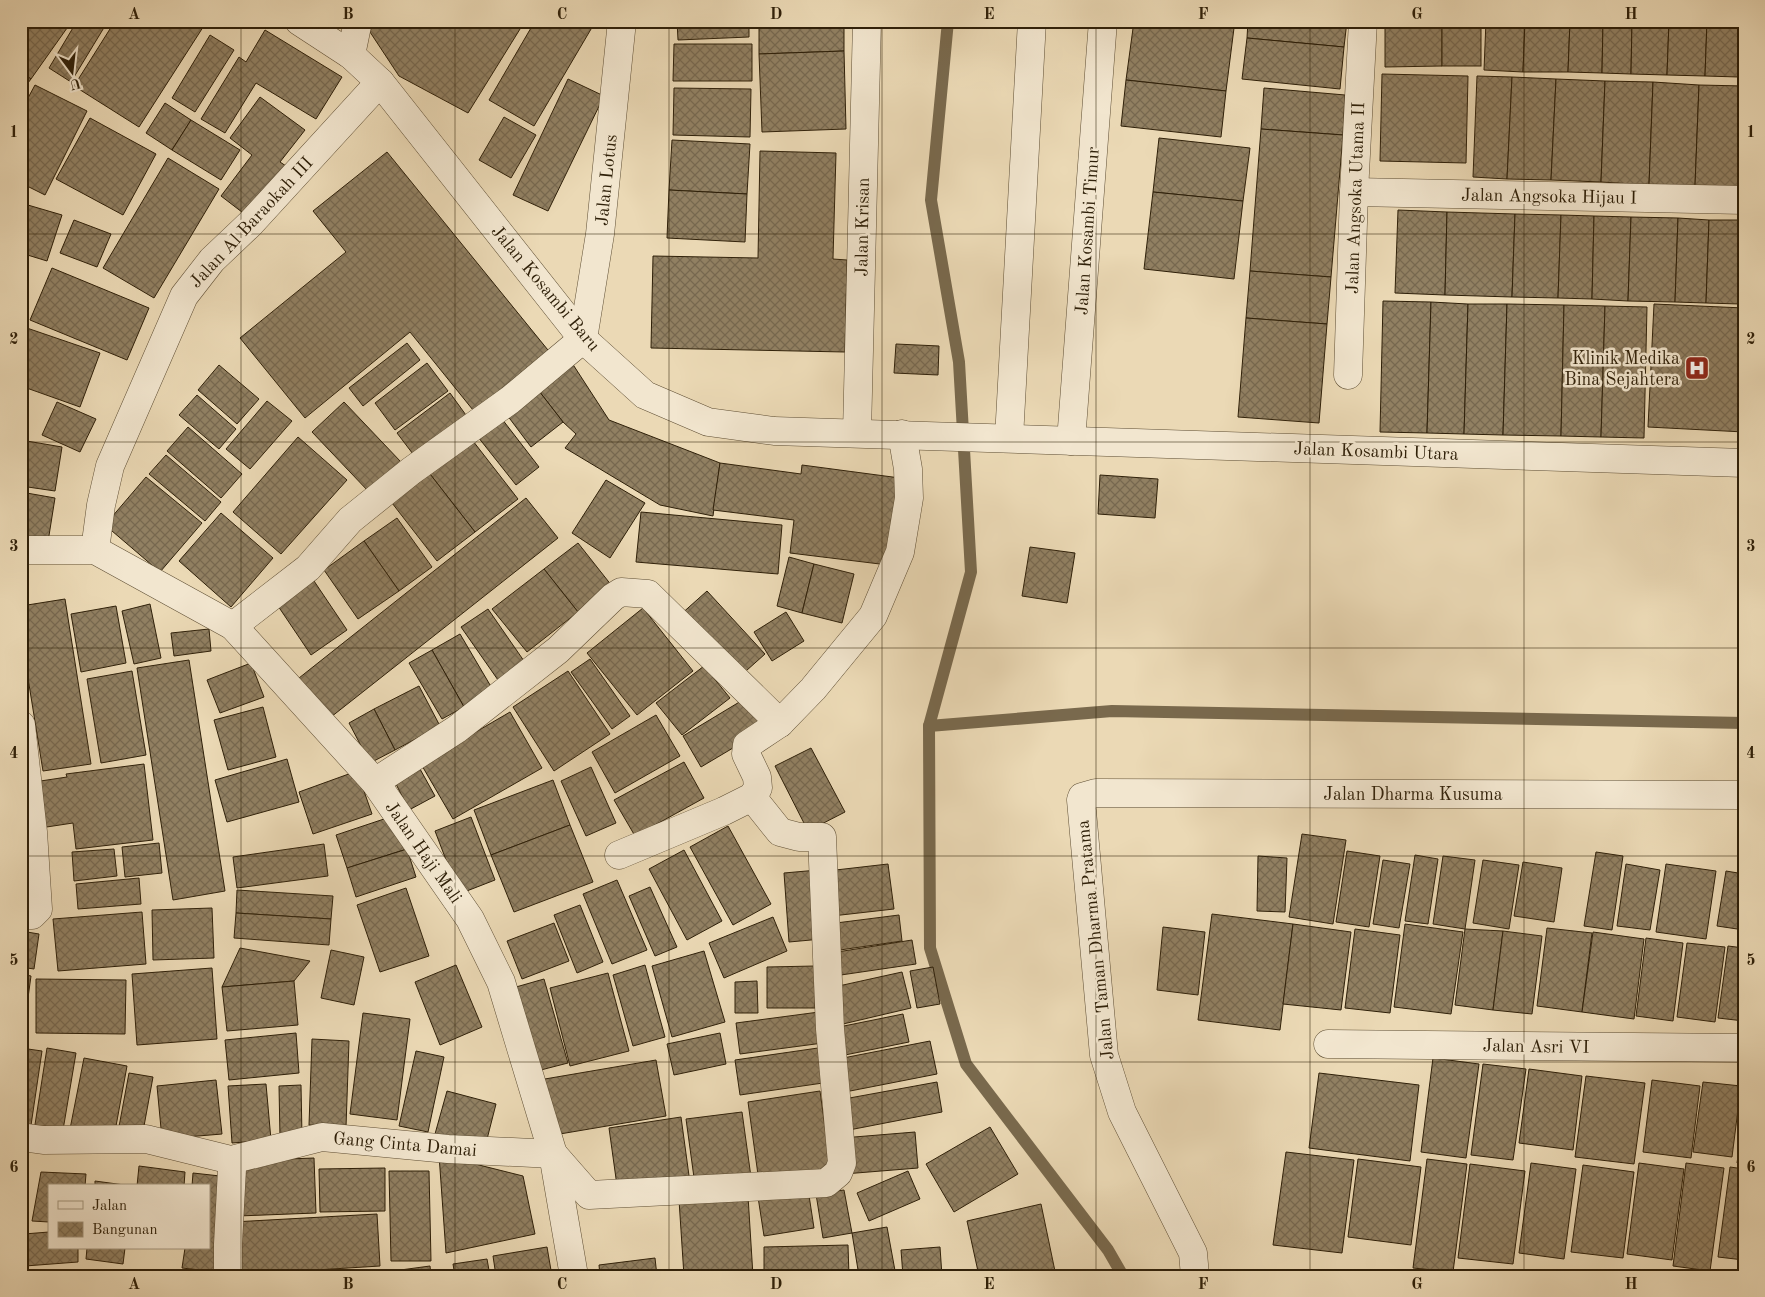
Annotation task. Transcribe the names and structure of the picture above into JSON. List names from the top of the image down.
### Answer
{
  "streets": {
    "street": [
      "Jalan Lotus",
      "Jalan Angsoka Hijau I",
      "Jalan Angsoka Utama II",
      "Jalan Al Baraokah III",
      "Jalan Krisan",
      "Jalan Kosambi Timur",
      "Jalan Kosambi Baru",
      "Jalan Kosambi Utara",
      "Jalan Dharma Kusuma",
      "Jalan Haji Mali",
      "Jalan Taman Dharma Pratama",
      "Jalan Asri VI",
      "Gang Cinta Damai"
    ]
  },
  "crossings": [
    ["Jalan Lotus", "Jalan Kosambi Baru"],
    ["Jalan Angsoka Hijau I", "Jalan Angsoka Utama II"],
    ["Jalan Al Baraokah III", "Jalan Kosambi Baru"],
    ["Jalan Al Baraokah III", "Jalan Haji Mali"],
    ["Jalan Krisan", "Jalan Kosambi Baru"],
    ["Jalan Kosambi Timur", "Jalan Kosambi Utara"],
    ["Jalan Kosambi Baru", "Jalan Kosambi Utara"],
    ["Jalan Dharma Kusuma", "Jalan Taman Dharma Pratama"],
    ["Jalan Haji Mali", "Gang Cinta Damai"]
  ],
  "places": {
    "hospital": ["Klinik Medika Bina Sejahtera"]
  },
  "legend": ["Jalan", "Bangunan"],
  "north": "bottom",
  "grid": {
    "columns": [
      "A",
      "B",
      "C",
      "D",
      "E",
      "F",
      "G",
      "H"
    ],
    "rows": [
      "1",
      "2",
      "3",
      "4",
      "5",
      "6"
    ]
  }
}
